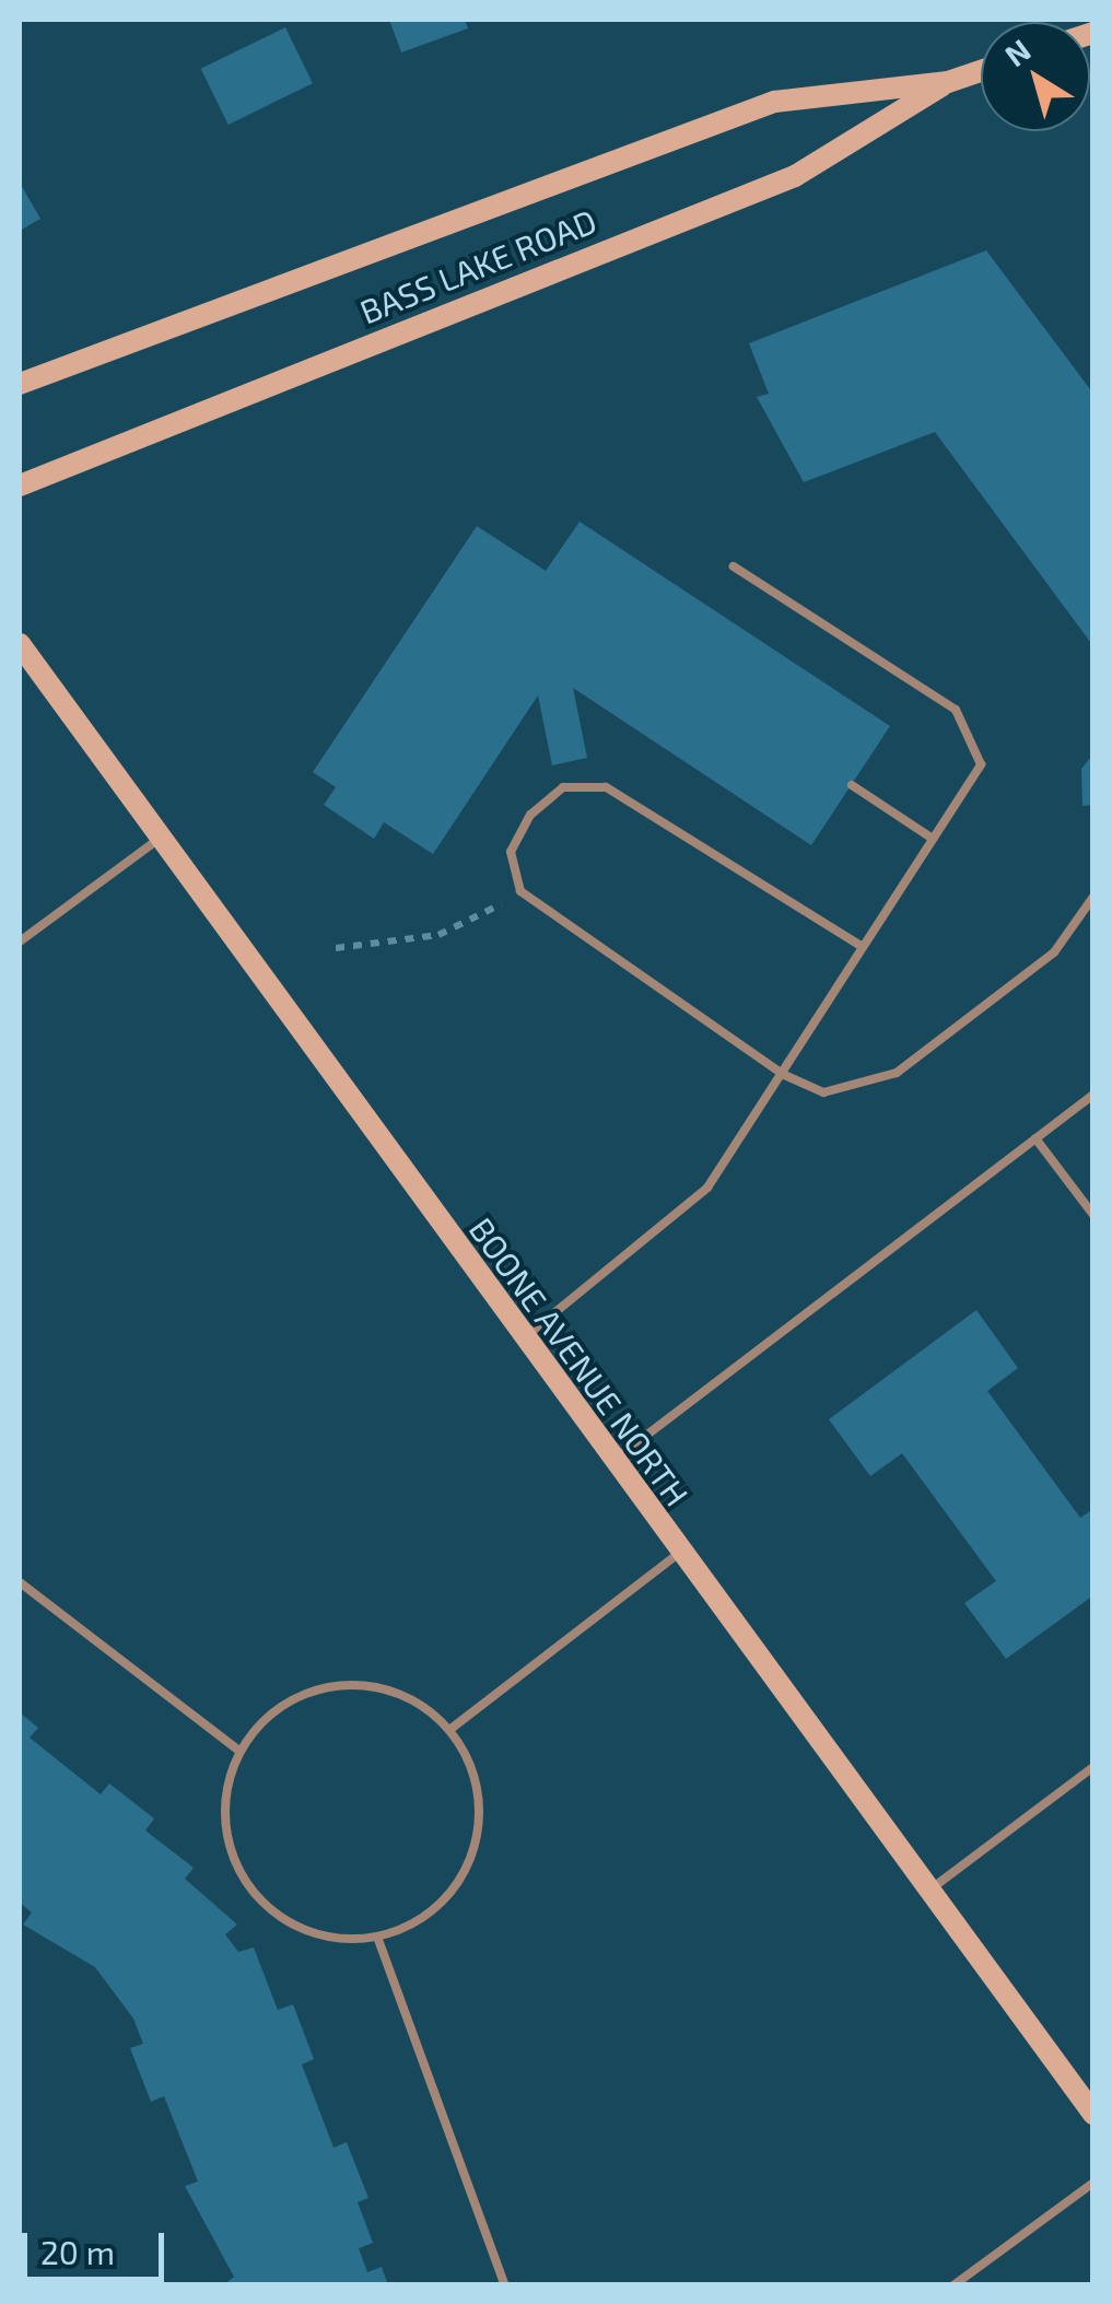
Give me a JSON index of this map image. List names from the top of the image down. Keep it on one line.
{"streets":{"main road":["BASS LAKE ROAD","BOONE AVENUE NORTH"]},"scale_bar":"20 m","north":"top left"}
